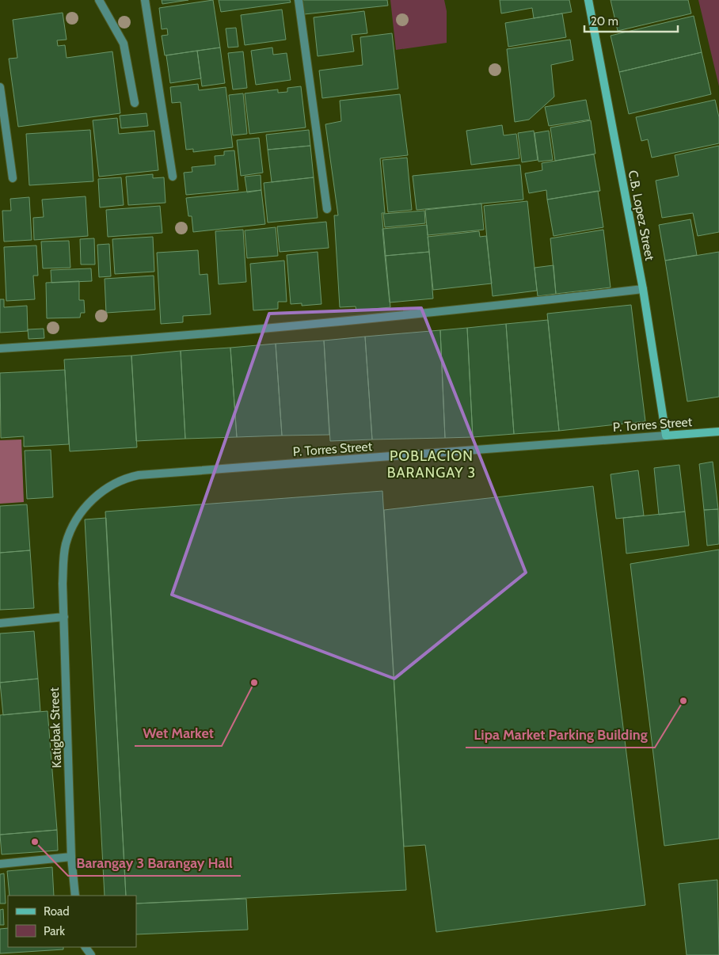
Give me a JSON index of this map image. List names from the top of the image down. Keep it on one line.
{"streets":{"street":["C.B. Lopez Street","P. Torres Street","Katigbak Street"]},"crossings":[["C.B. Lopez Street","P. Torres Street"],["P. Torres Street","Katigbak Street"]],"districts":["POBLACION BARANGAY 3"],"places":["Wet Market","Lipa Market Parking Building","Barangay 3 Barangay Hall"],"legend":["Road","Park"],"scale_bar":"20 m"}
